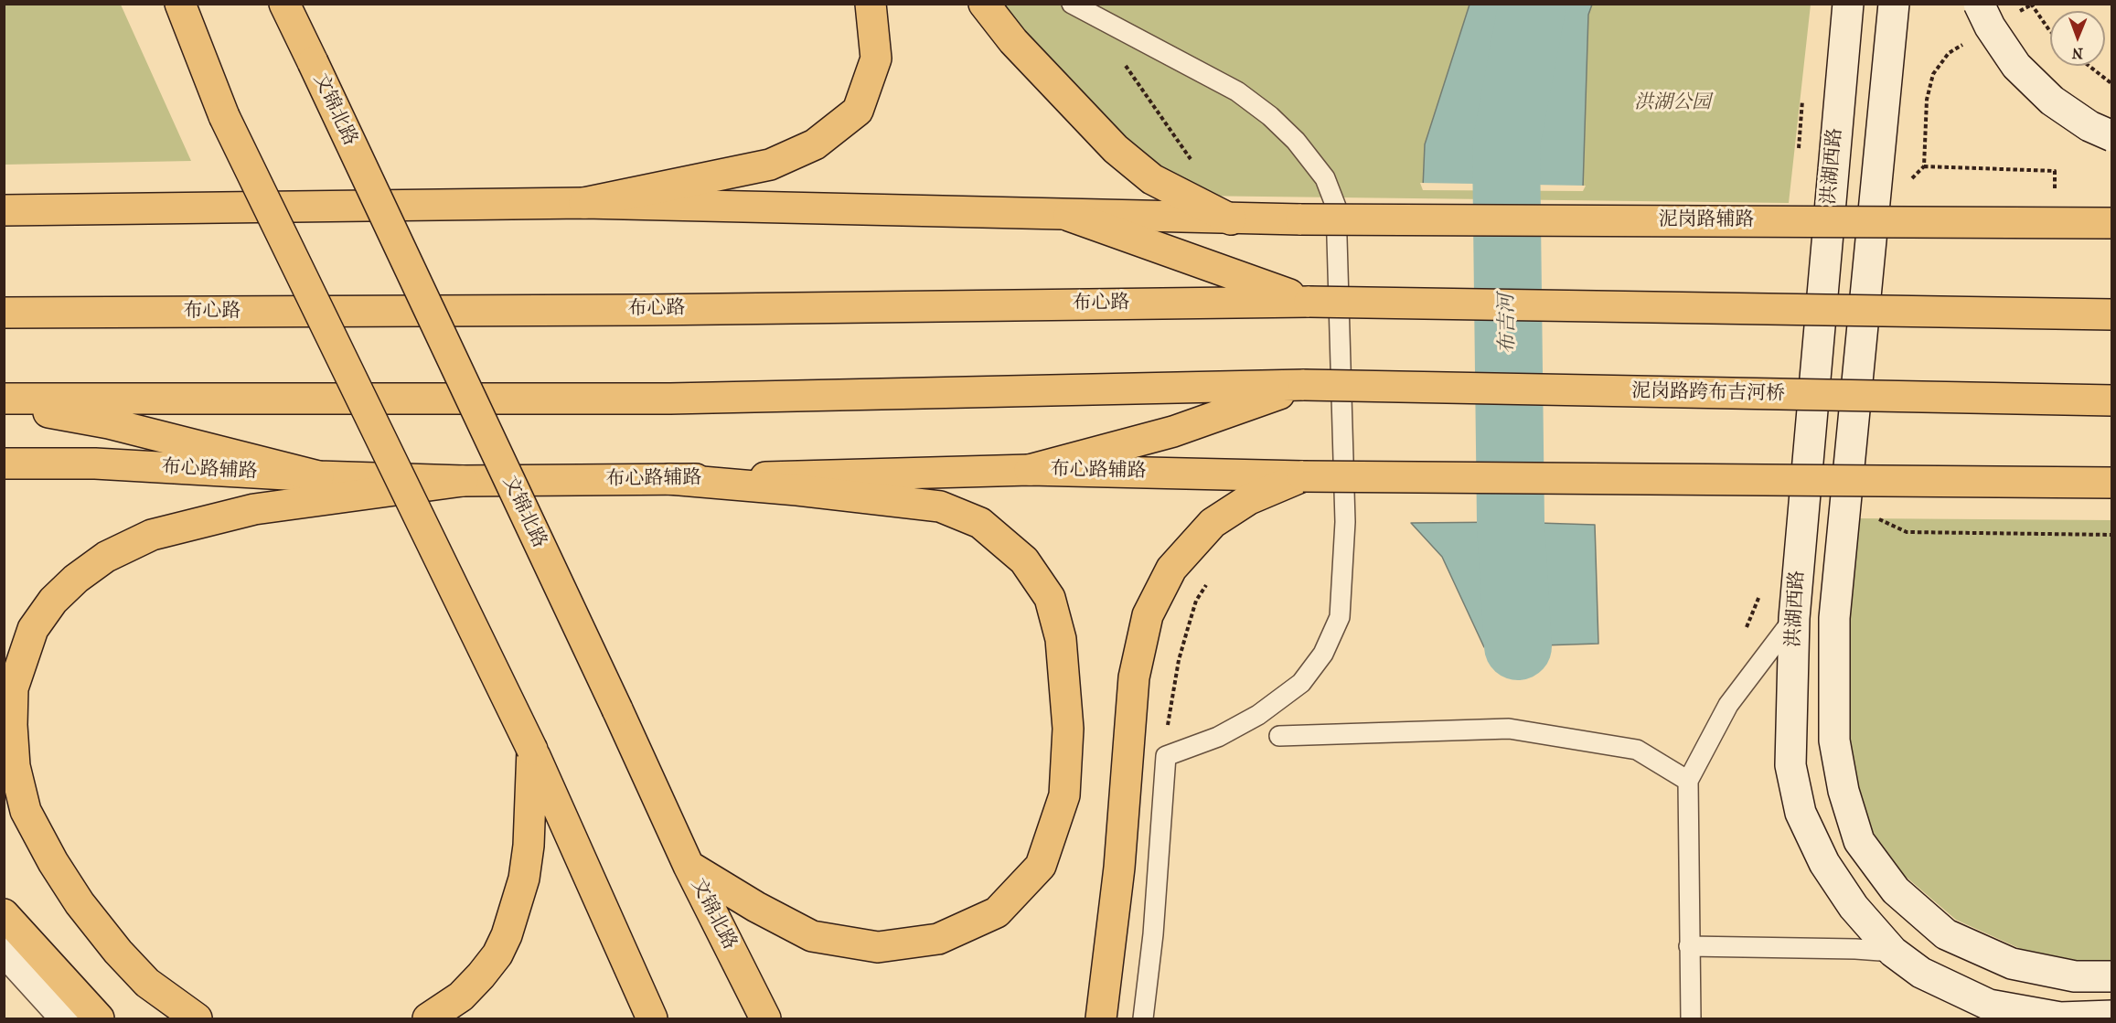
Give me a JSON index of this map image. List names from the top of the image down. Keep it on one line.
{"streets":{"main road":["文锦北路","洪湖西路","泥岗路辅路","布心路","泥岗路跨布吉河桥","布心路辅路"]},"water":["布吉河"],"parks":["洪湖公园"],"north":"bottom"}
